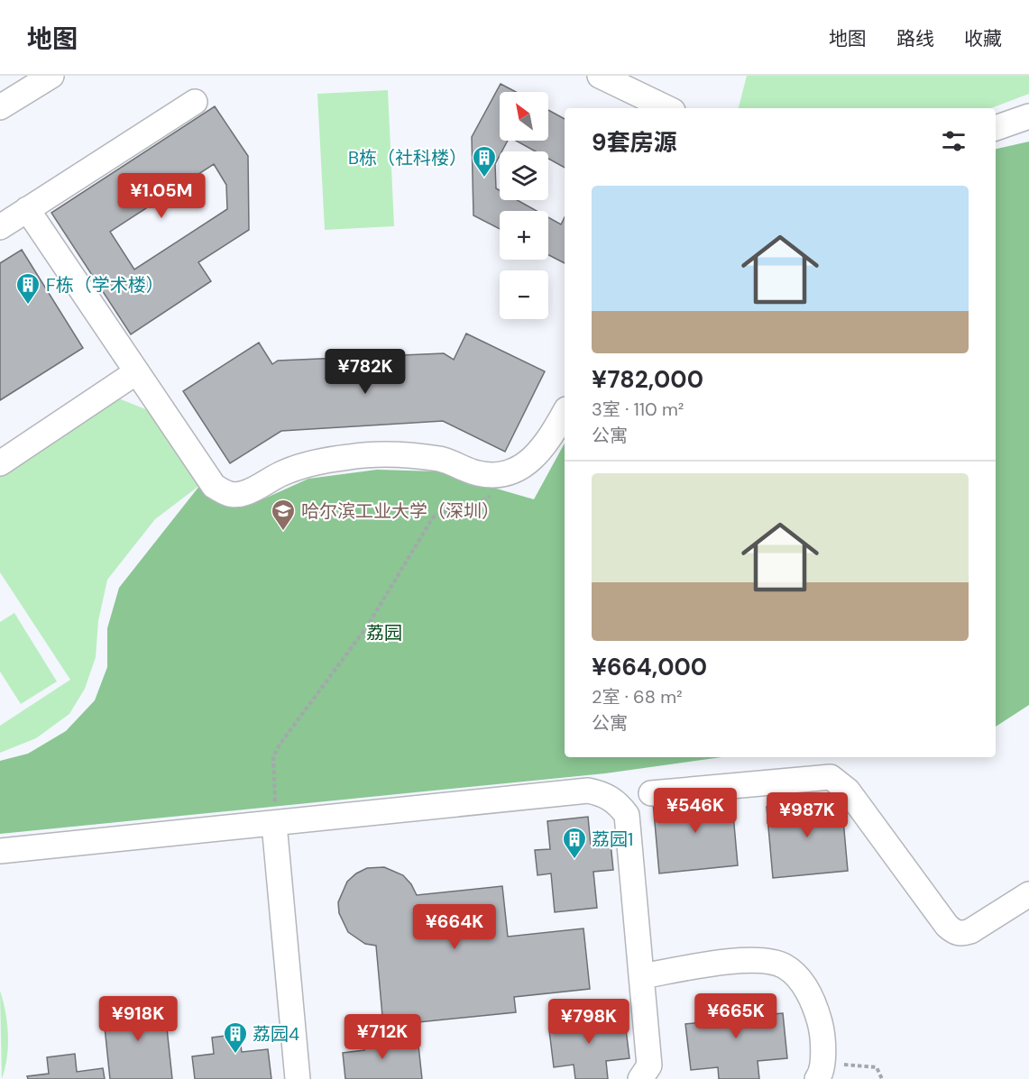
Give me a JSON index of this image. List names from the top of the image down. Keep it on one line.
{"parks":["荔园"],"places":{"building":["B栋（社科楼）","F栋（学术楼）","荔园1","荔园4"],"school or university":["哈尔滨工业大学（深圳）"]},"north":"top left","page":{"header":"地图","nav":["地图","路线","收藏"],"map_buttons":["+","−"],"heading":"9套房源","price":["¥1.05M","¥782K","¥546K","¥987K","¥664K","¥665K","¥918K","¥798K","¥712K"],"list":[{"name":"¥782,000","note":"3室 · 110 m² · 公寓"},{"name":"¥664,000","note":"2室 · 68 m² · 公寓"}]}}
